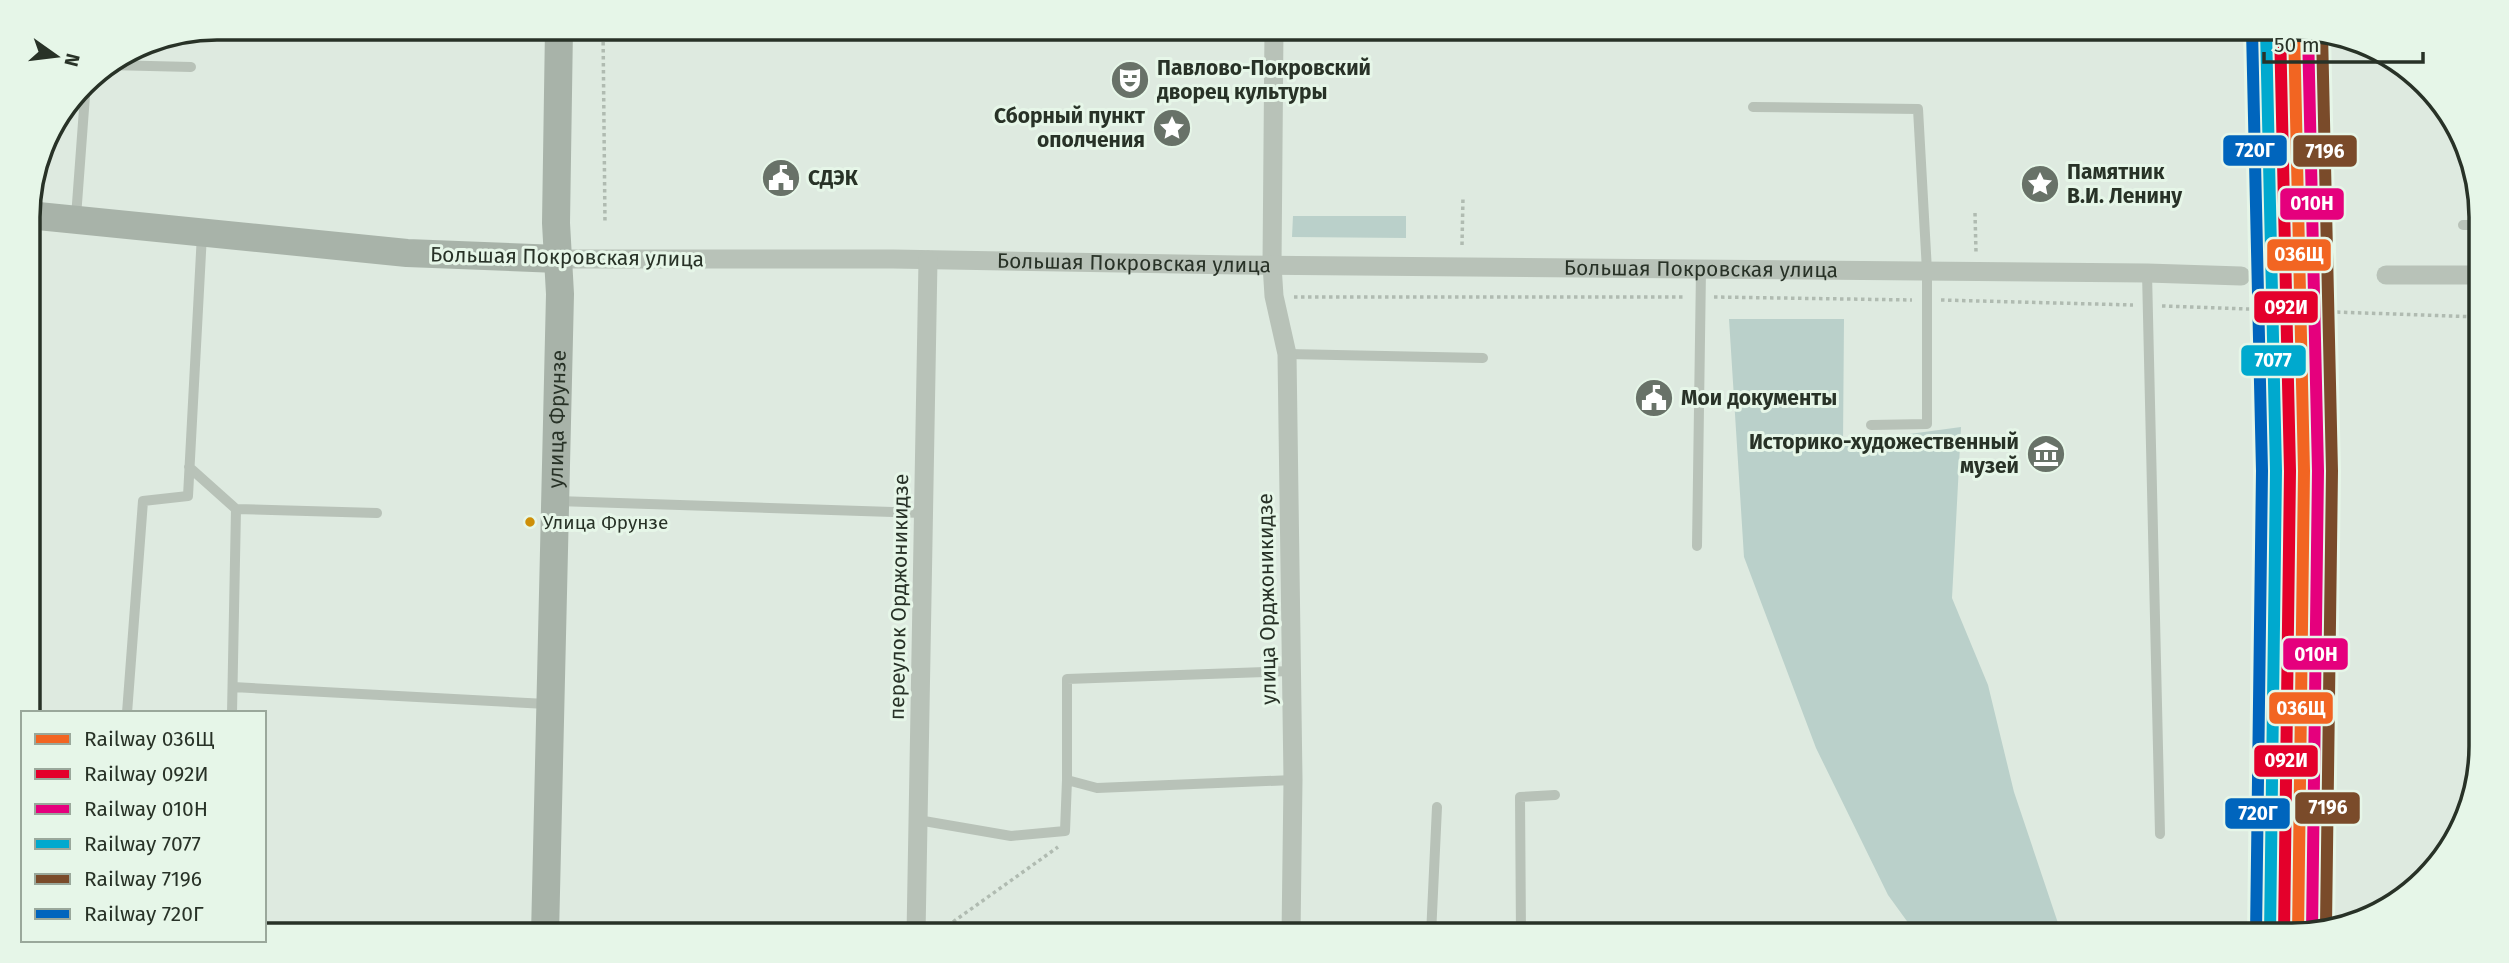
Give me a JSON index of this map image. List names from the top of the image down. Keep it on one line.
{"streets":{"main road":["Большая Покровская улица","улица Фрунзе"],"street":["переулок Орджоникидзе","улица Орджоникидзе"]},"crossings":[["Большая Покровская улица","улица Фрунзе"],["Большая Покровская улица","переулок Орджоникидзе"],["Большая Покровская улица","улица Орджоникидзе"]],"places":{"theatre":["Павлово-Покровский дворец культуры"],"place":["Сборный пункт ополчения","Памятник В.И. Ленину"],"public building":["СДЭК","Мои документы"],"museum":["Историко-художественный музей"],"other":["Улица Фрунзе"]},"lines":["rail line 092И","rail line 7077","rail line 720Г","rail line 036Щ","rail line 010Н","rail line 7196"],"legend":["Railway 036Щ","Railway 092И","Railway 010Н","Railway 7077","Railway 7196","Railway 720Г"],"scale_bar":"50 m","north":"right"}
